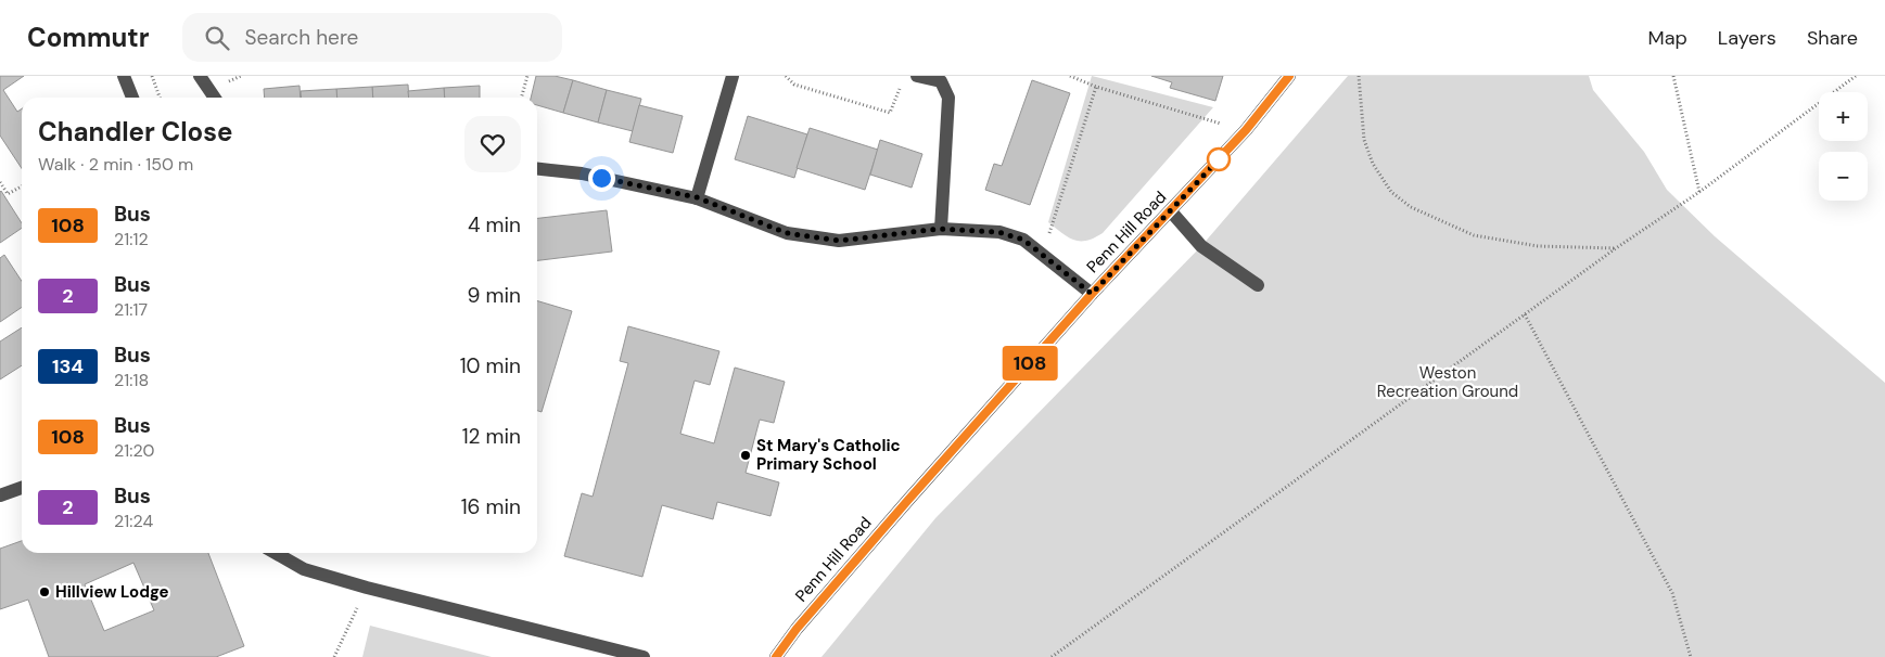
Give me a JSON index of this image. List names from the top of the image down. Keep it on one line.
{"streets":{"street":["Penn Hill Road"]},"parks":["Weston Recreation Ground"],"places":["St Mary's Catholic Primary School","Hillview Lodge"],"lines":["bus line 108"],"page":{"header":"Commutr","search":"Search here","nav":["Map","Layers","Share"],"on_map":"108","map_buttons":["+","−"],"heading":["Chandler Close","Walk · 2 min · 150 m"],"list":[{"mark":"108","name":"Bus","note":"21:12","value":"4 min"},{"mark":"2","name":"Bus","note":"21:17","value":"9 min"},{"mark":"134","name":"Bus","note":"21:18","value":"10 min"},{"mark":"108","name":"Bus","note":"21:20","value":"12 min"},{"mark":"2","name":"Bus","note":"21:24","value":"16 min"}]}}
